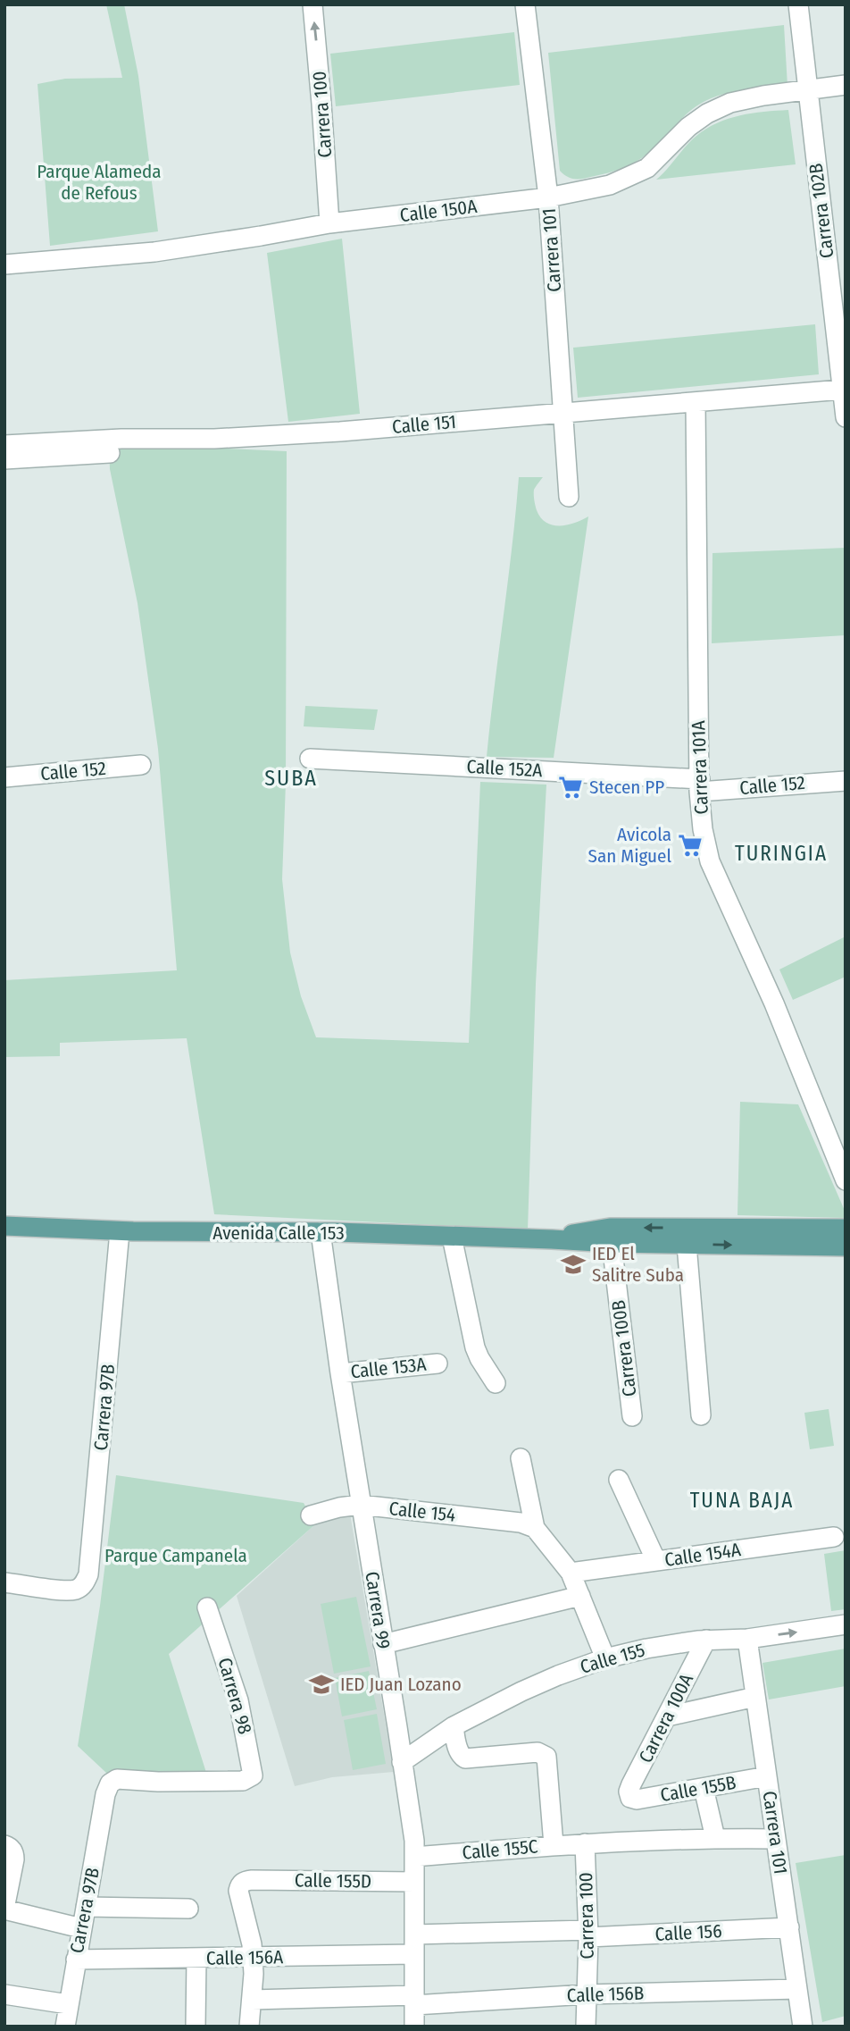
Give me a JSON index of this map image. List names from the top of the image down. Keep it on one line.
{"streets":{"main road":["Avenida Calle 153"],"street":["Carrera 100","Calle 150A","Carrera 102B","Carrera 101","Calle 151","Carrera 101A","Calle 152A","Calle 152","Carrera 100B","Calle 153A","Carrera 97B","Calle 154","Calle 154A","Carrera 99","Calle 155","Carrera 98","Carrera 100A","Calle 155B","Calle 155C","Calle 155D","Calle 156","Calle 156A","Calle 156B"]},"crossings":[["Carrera 100","Calle 150A"],["Carrera 100","Calle 155C"],["Carrera 100","Calle 156"],["Carrera 100","Calle 156B"],["Calle 150A","Carrera 102B"],["Calle 150A","Carrera 101"],["Carrera 102B","Calle 151"],["Carrera 101","Calle 151"],["Carrera 101","Calle 155"],["Carrera 101","Calle 155B"],["Carrera 101","Calle 155C"],["Carrera 101","Calle 156"],["Carrera 101","Calle 156B"],["Calle 151","Carrera 101A"],["Carrera 101A","Calle 152A"],["Carrera 101A","Calle 152"],["Calle 152A","Calle 152"],["Avenida Calle 153","Carrera 100B"],["Avenida Calle 153","Carrera 97B"],["Avenida Calle 153","Carrera 99"],["Calle 153A","Carrera 99"],["Carrera 97B","Carrera 98"],["Carrera 97B","Calle 156A"],["Calle 154","Carrera 99"],["Carrera 99","Calle 155"],["Carrera 99","Calle 155C"],["Carrera 99","Calle 155D"],["Carrera 99","Calle 156"],["Carrera 99","Calle 156A"],["Carrera 99","Calle 156B"],["Calle 155","Carrera 100A"],["Carrera 100A","Calle 155B"],["Calle 155D","Calle 156A"]],"one_way":["Carrera 100"],"districts":["SUBA","TURINGIA","TUNA BAJA"],"parks":["Parque Alameda de Refous","Parque Campanela"],"places":{"supermarket":["Stecen PP","Avicola San Miguel"],"school or university":["IED El Salitre Suba","IED Juan Lozano"]}}
